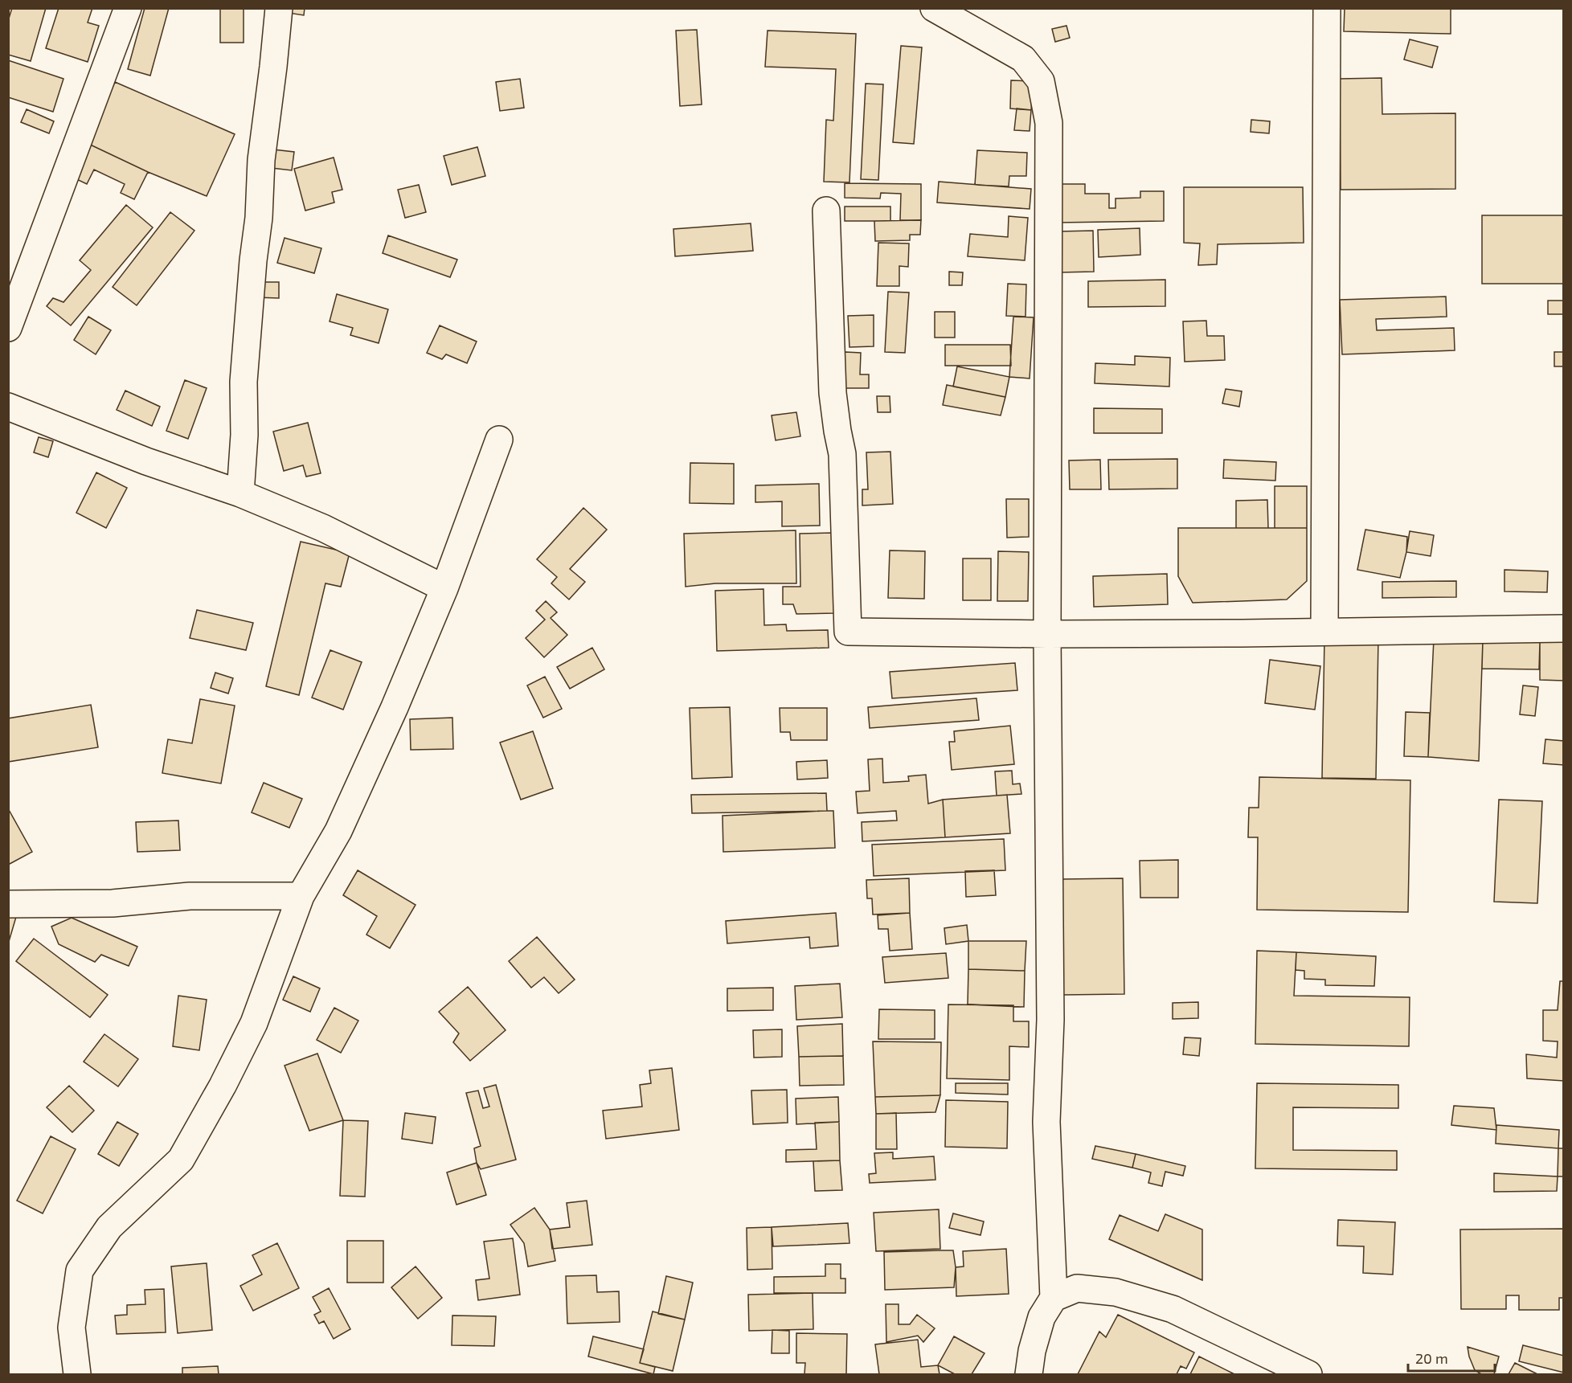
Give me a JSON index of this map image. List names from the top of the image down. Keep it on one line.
{"scale_bar":"20 m"}
